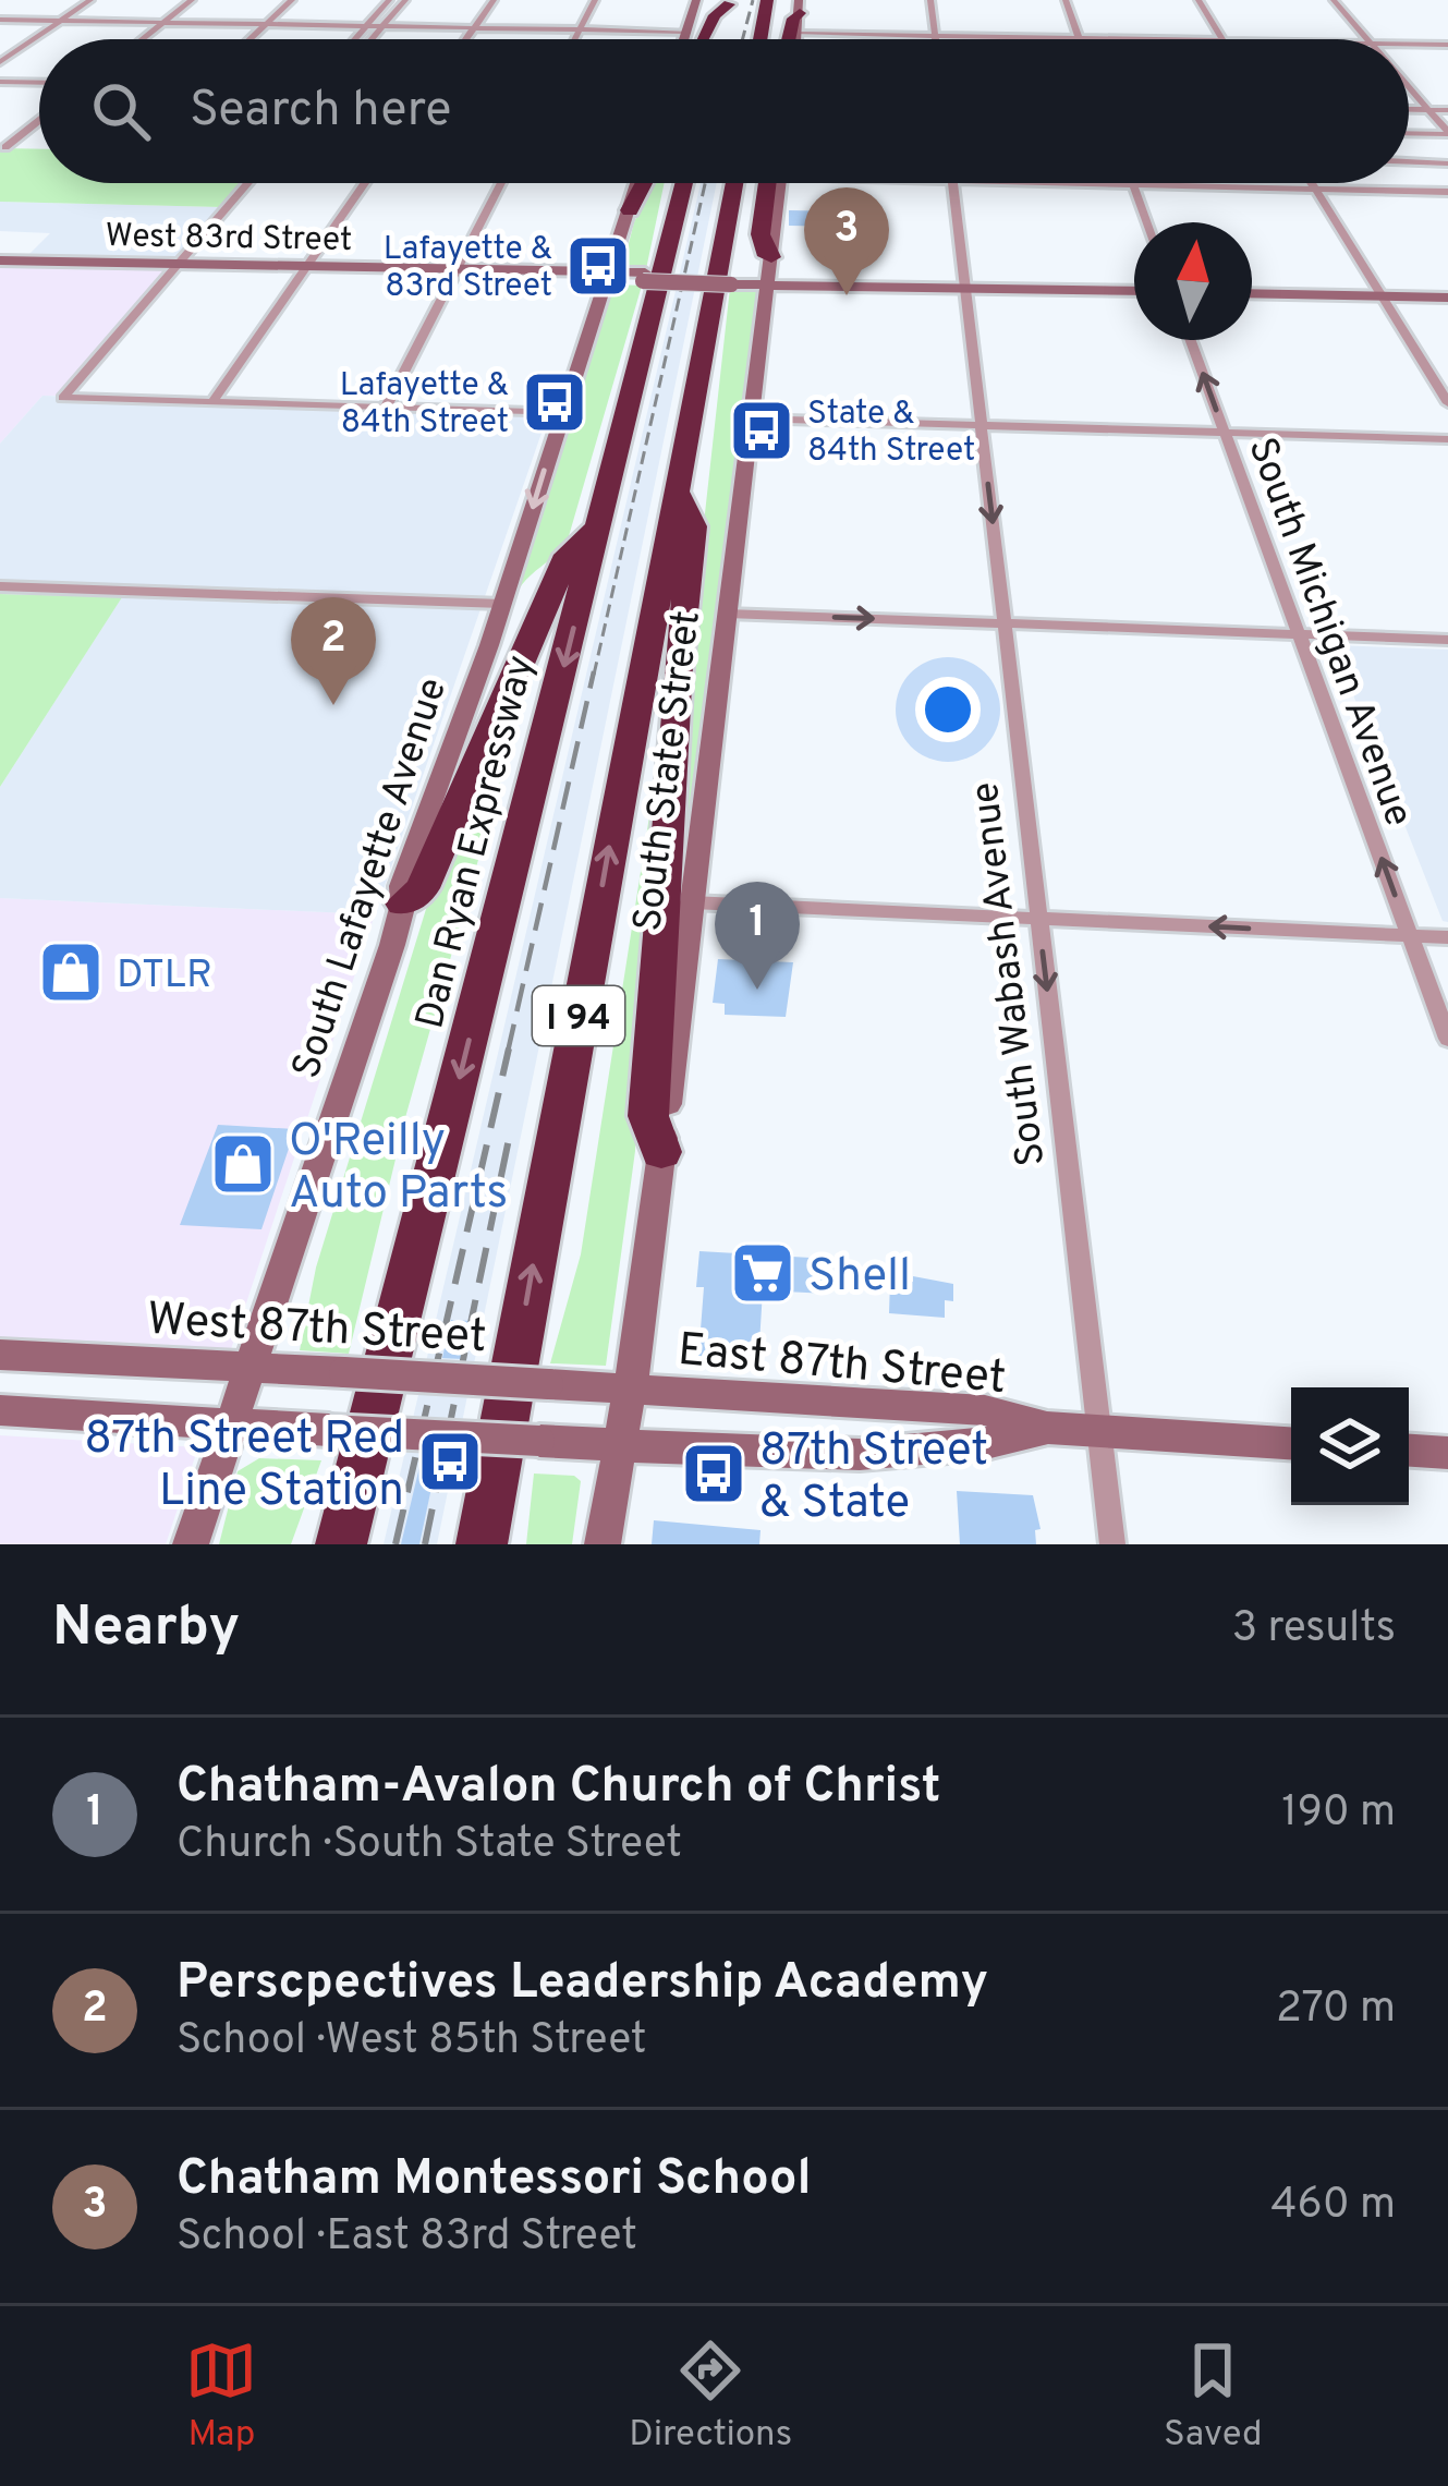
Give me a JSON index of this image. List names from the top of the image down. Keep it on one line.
{"streets":{"highway":["Dan Ryan Expressway","I 94"],"main road":["West 83rd Street","South State Street","South Lafayette Avenue","West 87th Street","East 87th Street"],"street":["South Michigan Avenue","South Wabash Avenue"]},"crossings":[["West 83rd Street","South State Street"],["West 83rd Street","South Lafayette Avenue"],["West 83rd Street","South Wabash Avenue"],["South State Street","West 87th Street"],["South State Street","East 87th Street"],["South Lafayette Avenue","West 87th Street"],["South Wabash Avenue","East 87th Street"],["West 87th Street","East 87th Street"]],"one_way":["South Michigan Avenue","South Wabash Avenue"],"places":{"bus stop":["Lafayette & 83rd Street","Lafayette & 84th Street","State & 84th Street","87th Street Red Line Station","87th Street & State"],"shop":["DTLR","O'Reilly Auto Parts"],"supermarket":["Shell"]},"north":"top","page":{"search":"Search here","pins":["3","2","1"],"heading":["Nearby","3 results"],"list":[{"mark":"1","name":"Chatham-Avalon Church of Christ","note":"Church · South State Street","value":"190 m"},{"mark":"2","name":"Perscpectives Leadership Academy","note":"School · West 85th Street","value":"270 m"},{"mark":"3","name":"Chatham Montessori School","note":"School · East 83rd Street","value":"460 m"}],"nav":["Map","Directions","Saved"]}}
